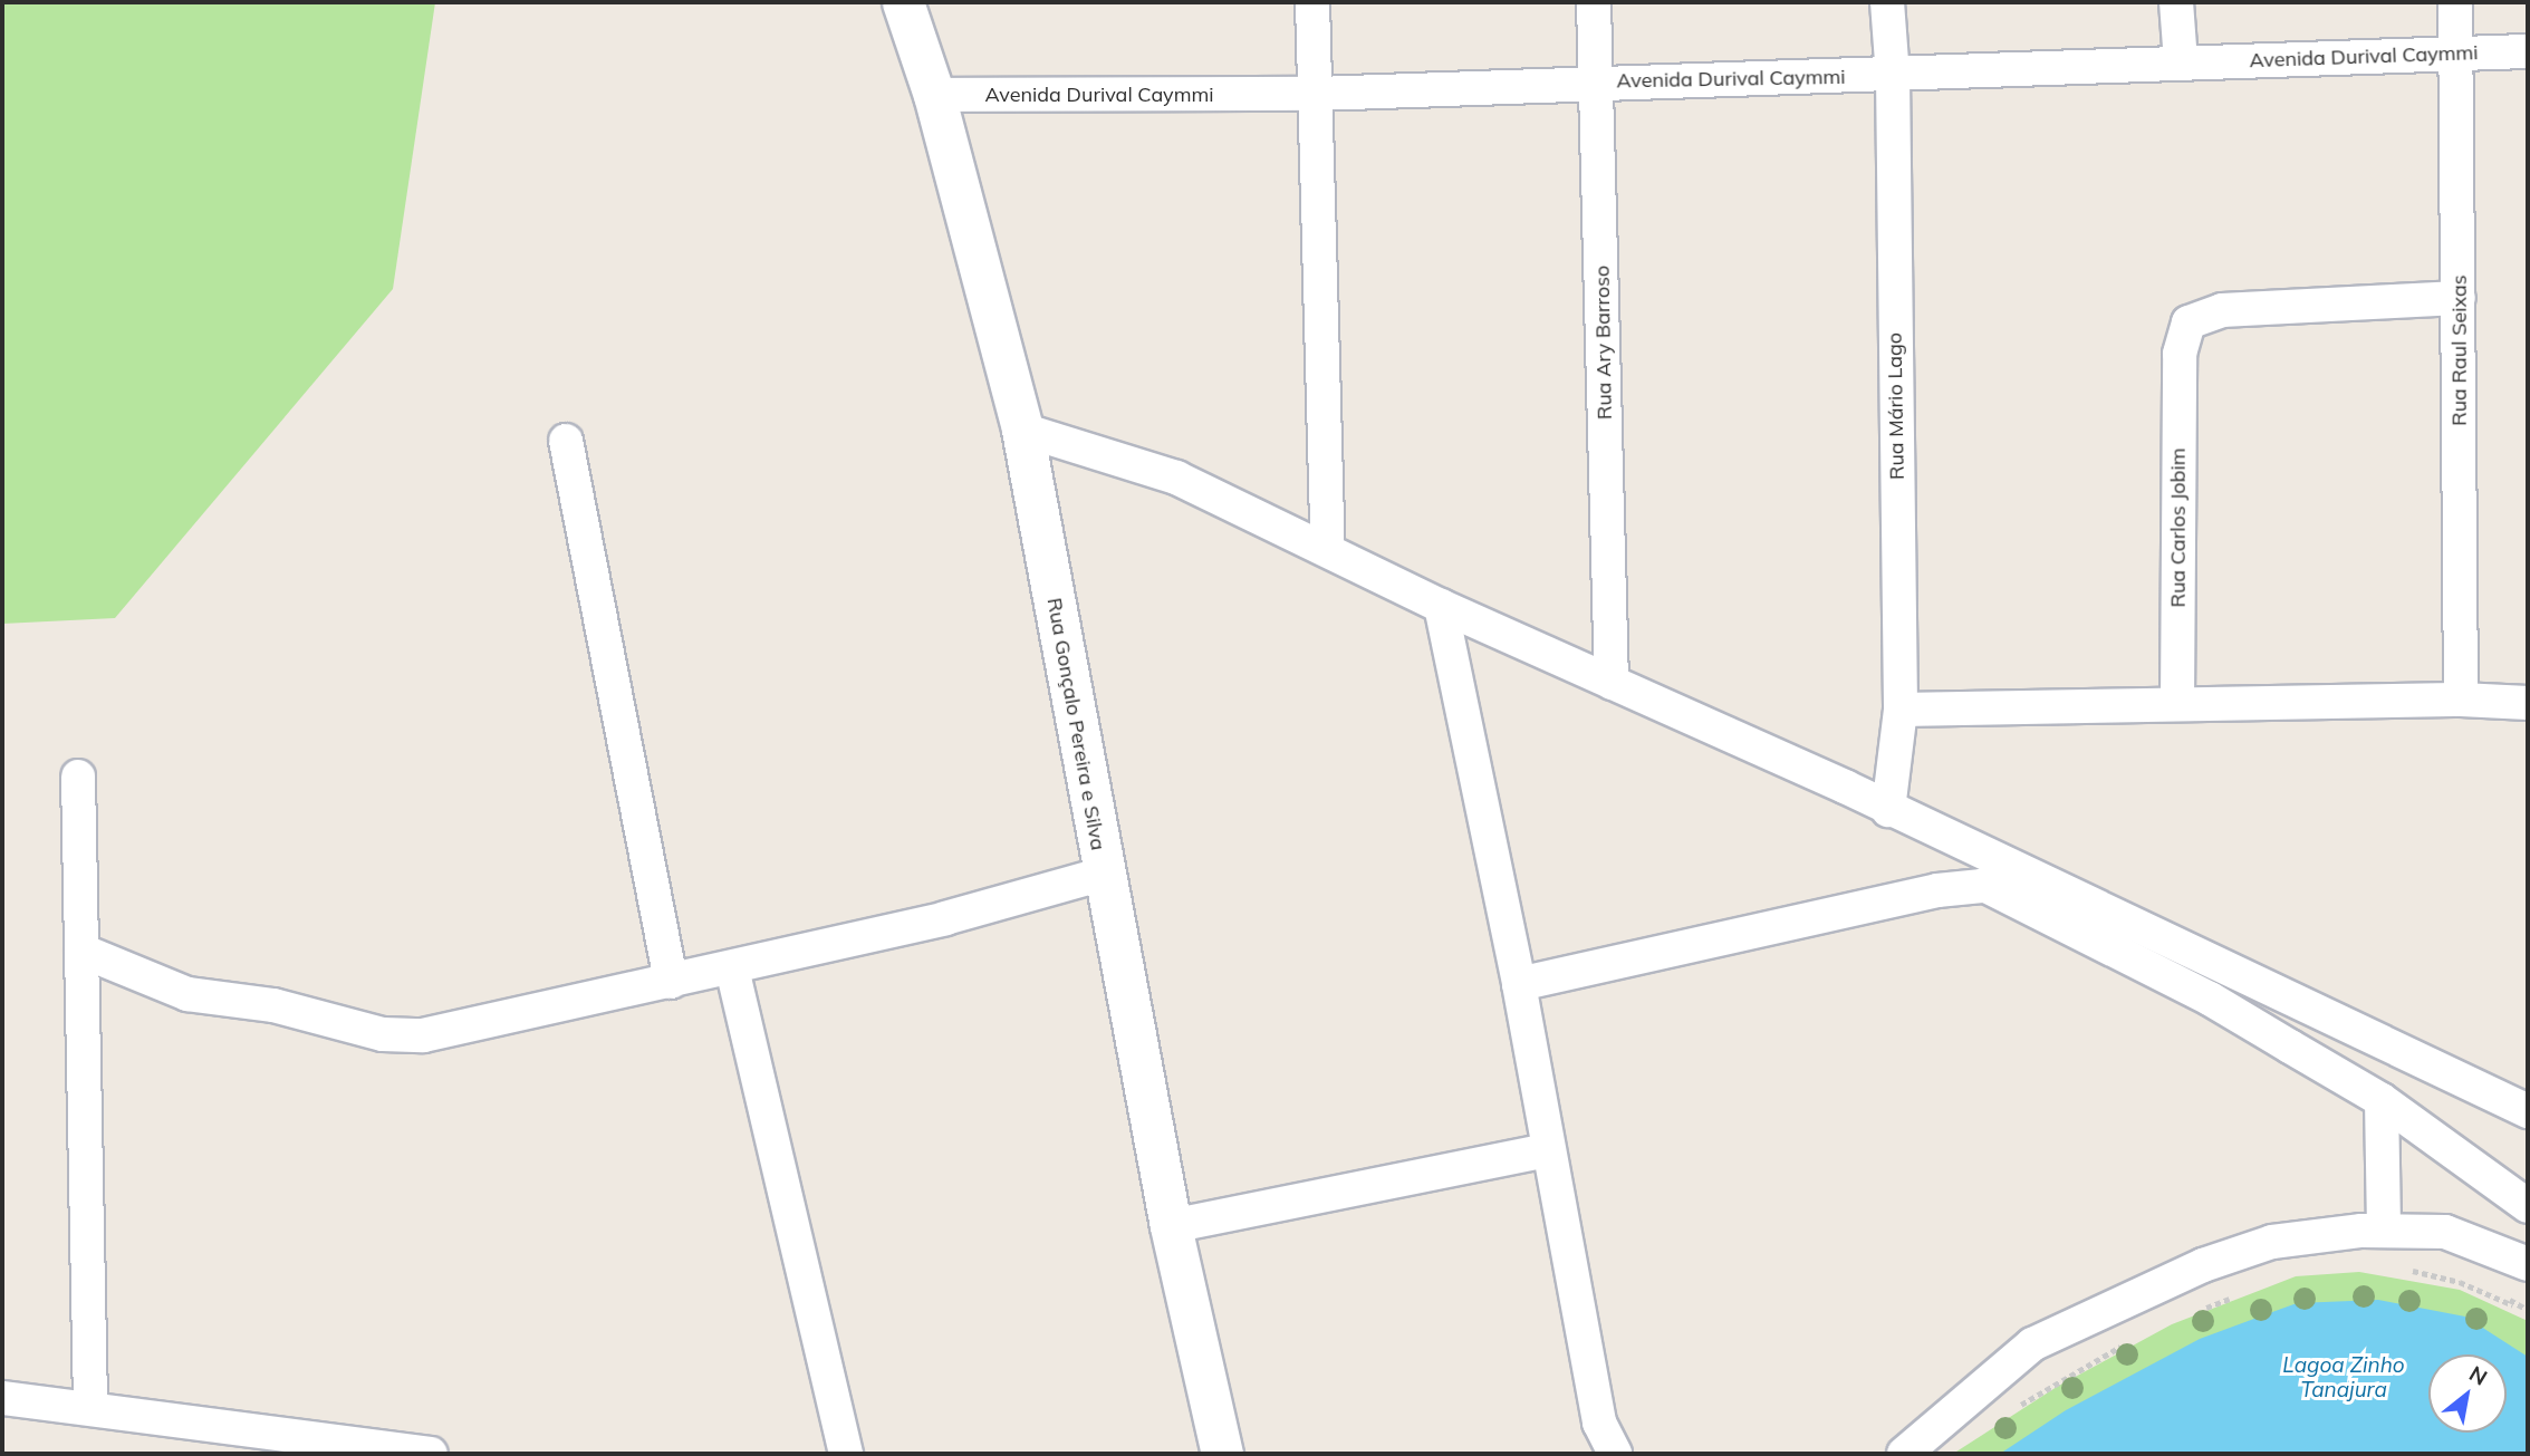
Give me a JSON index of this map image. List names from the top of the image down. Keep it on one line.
{"streets":{"street":["Avenida Durival Caymmi","Rua Ary Barroso","Rua Raul Seixas","Rua Mário Lago","Rua Carlos Jobim","Rua Gonçalo Pereira e Silva"]},"crossings":[["Avenida Durival Caymmi","Rua Ary Barroso"],["Avenida Durival Caymmi","Rua Raul Seixas"],["Avenida Durival Caymmi","Rua Mário Lago"],["Avenida Durival Caymmi","Rua Gonçalo Pereira e Silva"],["Rua Raul Seixas","Rua Carlos Jobim"]],"water":["Lagoa Zinho Tanajura"],"north":"top right"}
